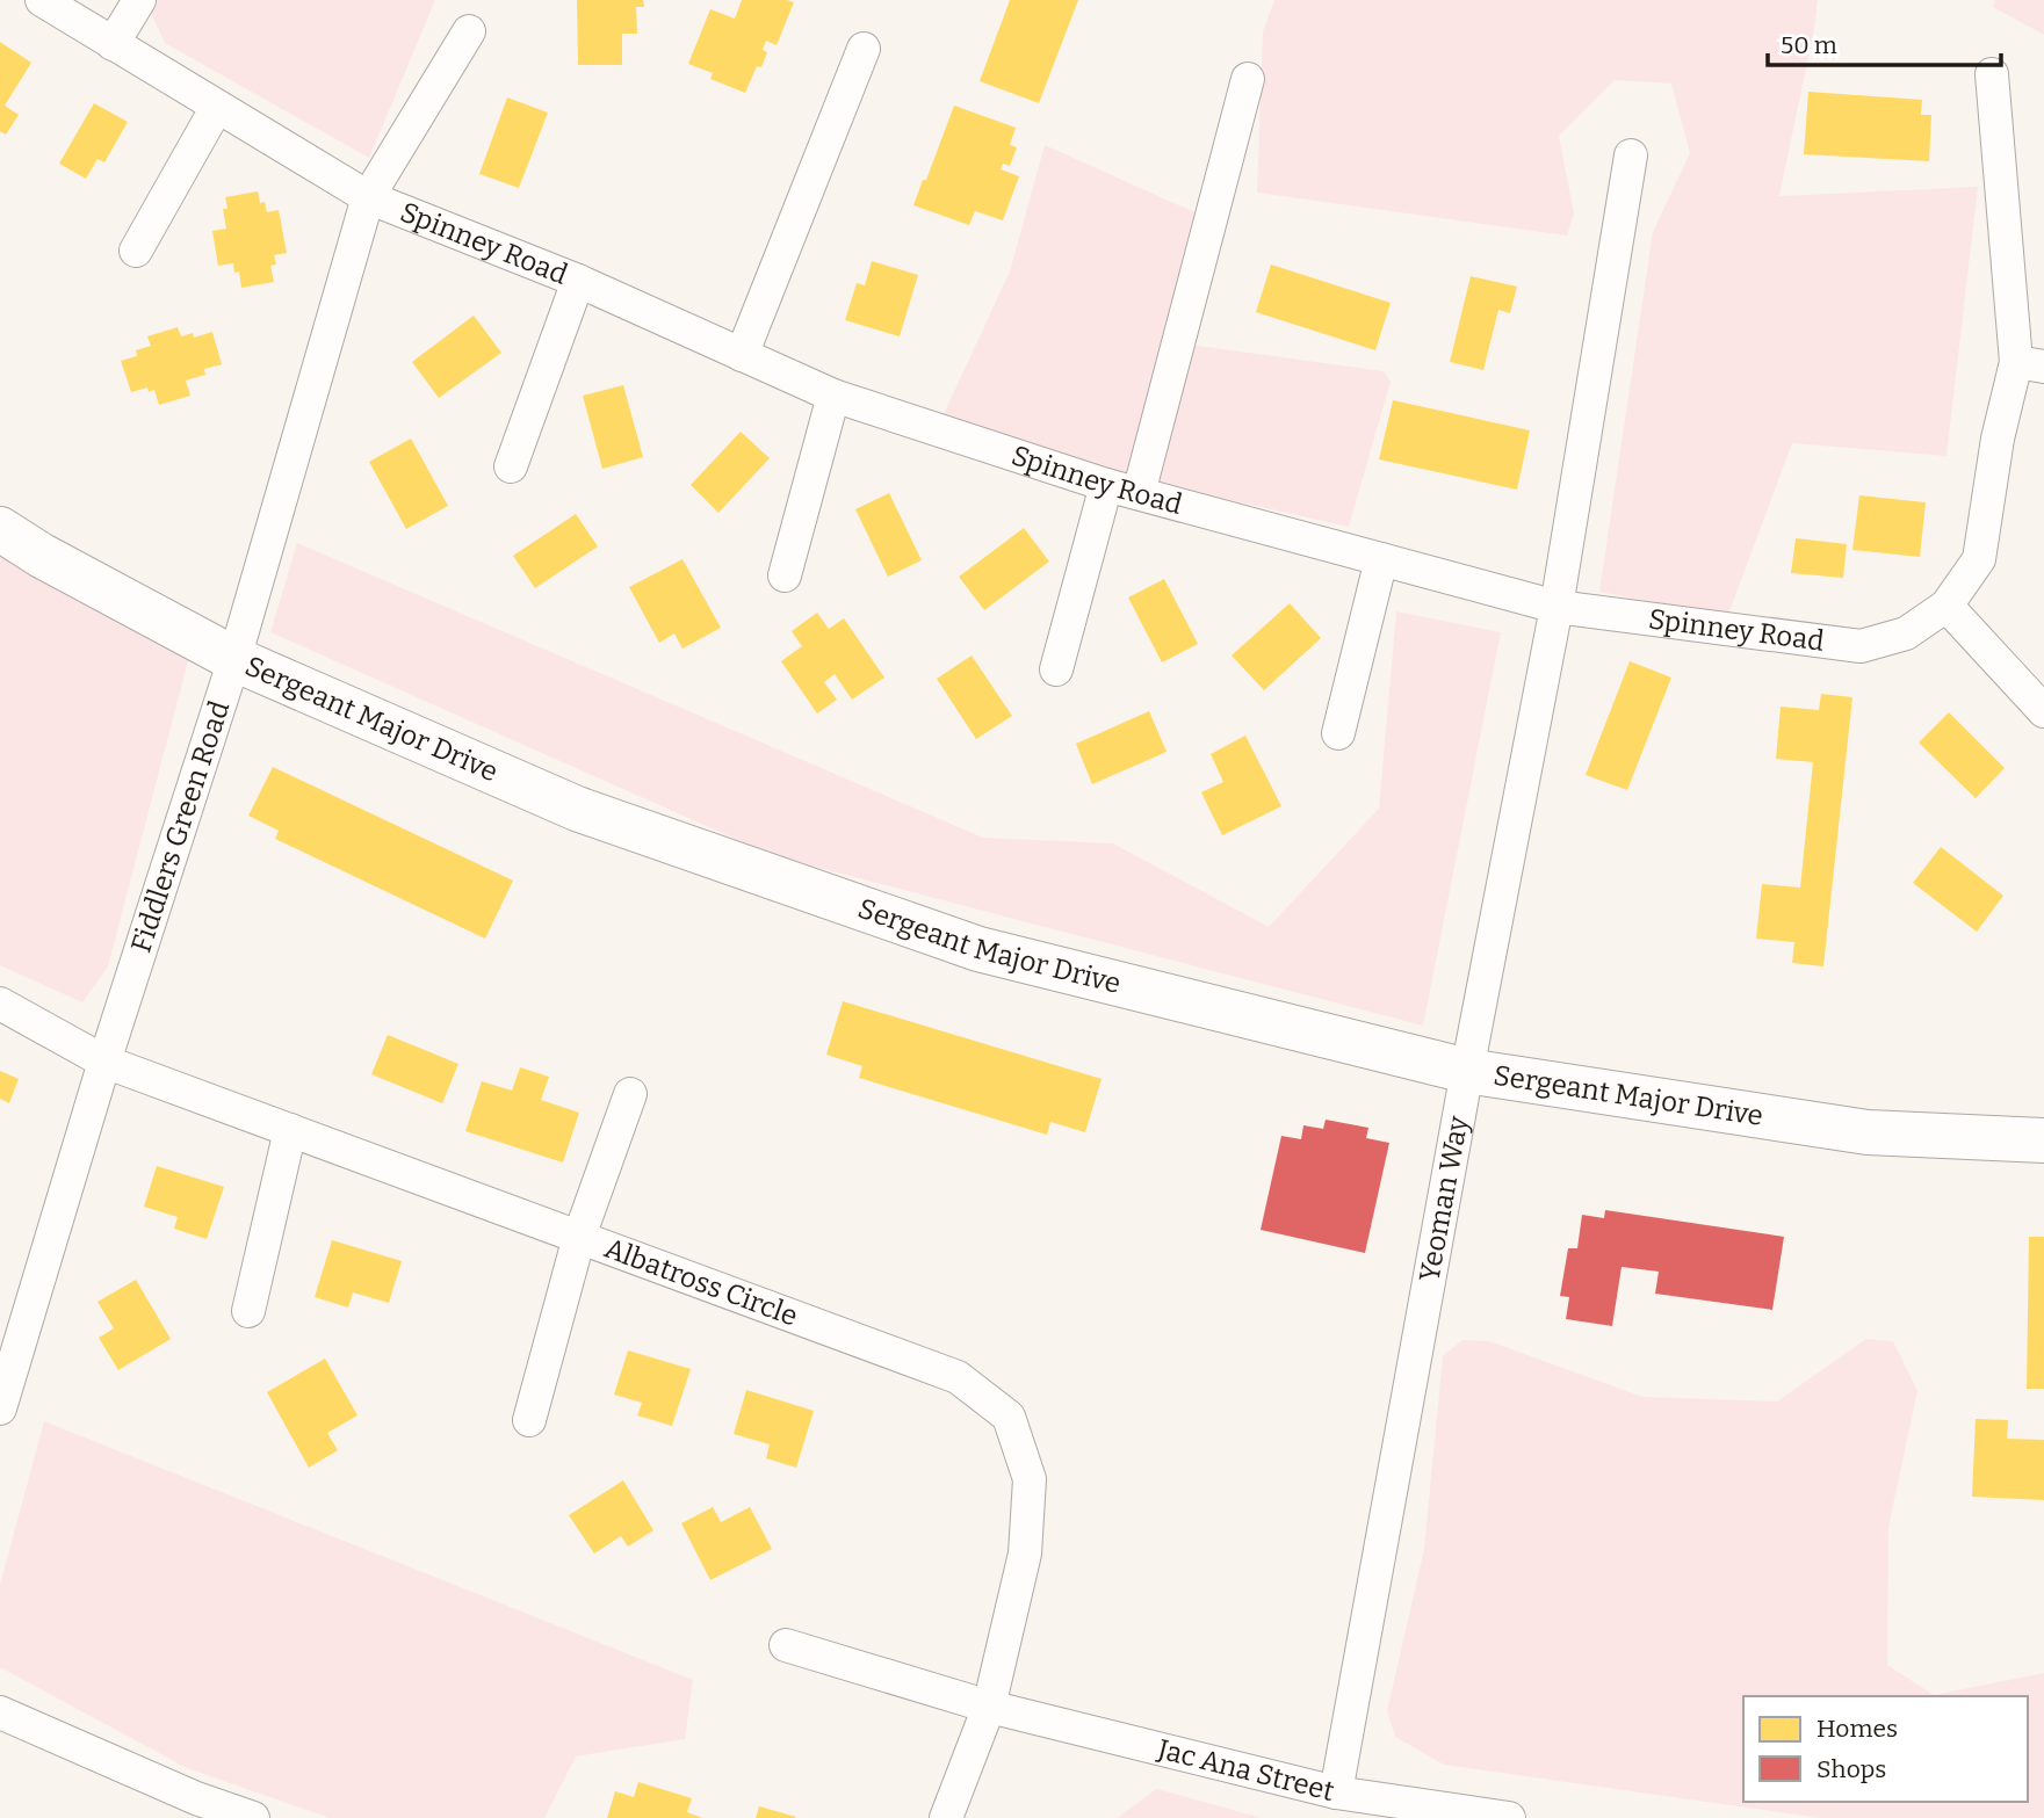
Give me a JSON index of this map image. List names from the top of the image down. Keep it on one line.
{"streets":{"street":["Spinney Road","Sergeant Major Drive","Fiddlers Green Road","Yeoman Way","Albatross Circle","Jac Ana Street"]},"crossings":[["Spinney Road","Fiddlers Green Road"],["Spinney Road","Yeoman Way"],["Sergeant Major Drive","Fiddlers Green Road"],["Sergeant Major Drive","Yeoman Way"],["Fiddlers Green Road","Albatross Circle"],["Yeoman Way","Jac Ana Street"],["Albatross Circle","Jac Ana Street"]],"legend":["Homes","Shops"],"scale_bar":"50 m"}
